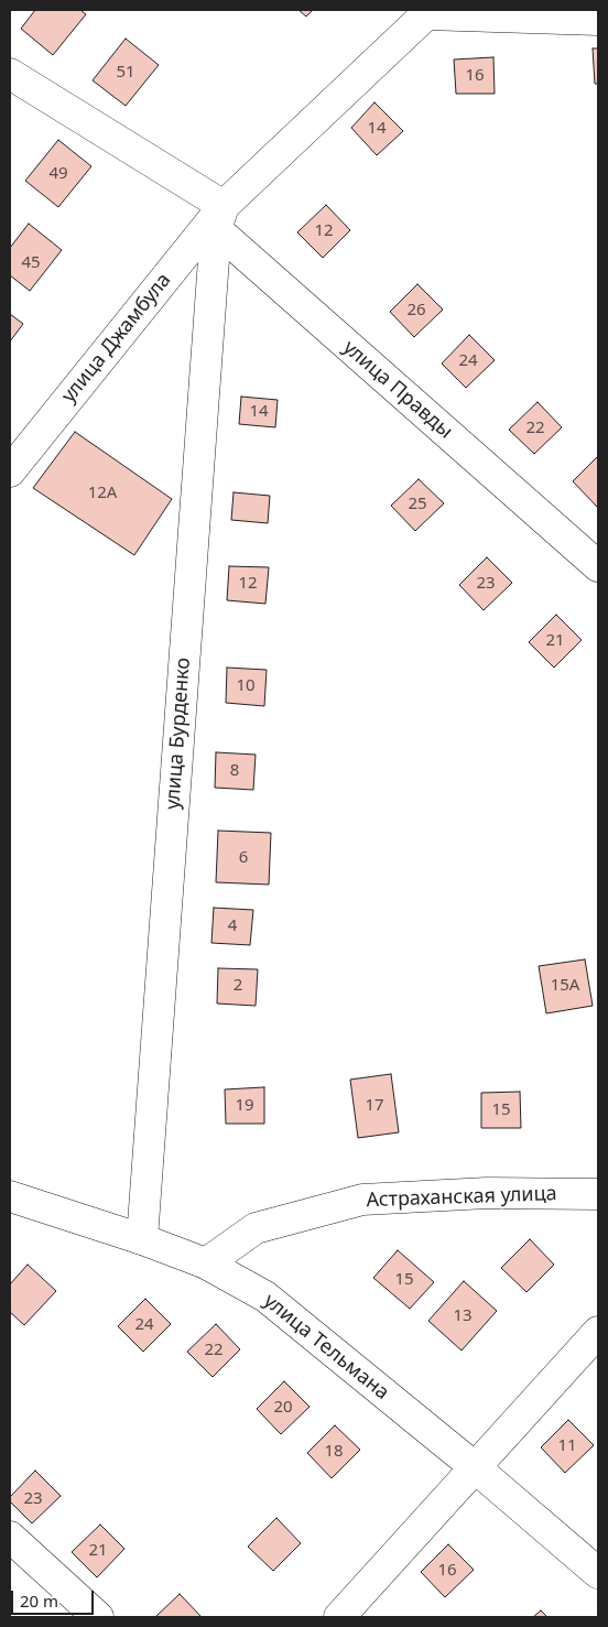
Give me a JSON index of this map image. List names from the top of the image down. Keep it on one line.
{"streets":{"street":["улица Джамбула","улица Правды","улица Бурденко","Астраханская улица","улица Тельмана"]},"crossings":[["улица Джамбула","улица Правды"],["улица Джамбула","улица Бурденко"],["улица Правды","улица Бурденко"],["улица Бурденко","улица Тельмана"],["Астраханская улица","улица Тельмана"]],"house_numbers":["51","16","14","49","12","45","26","24","14","22","12А","25","12","23","21","10","8","6","4","2","15А","19","17","15","15","13","24","22","20","11","18","23","21","16"],"scale_bar":"20 m"}
